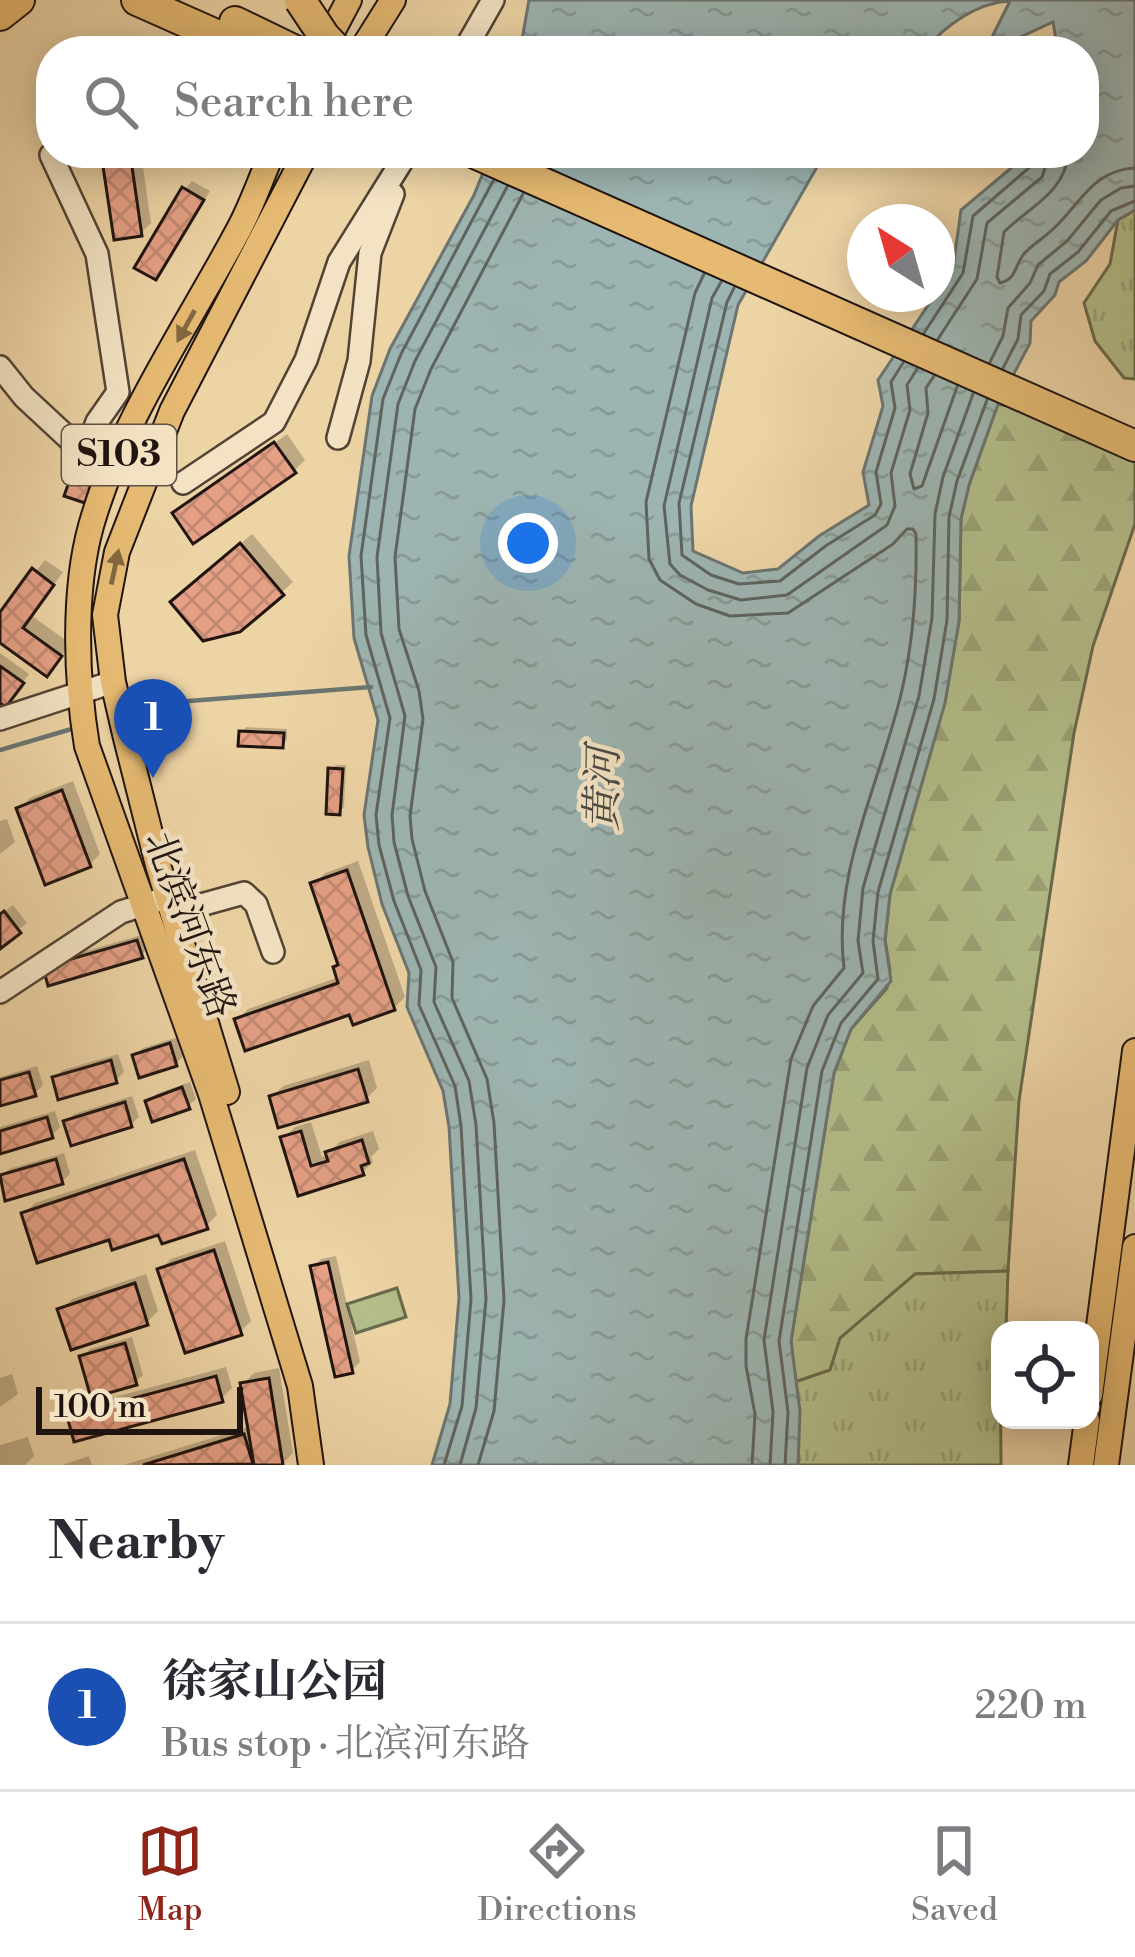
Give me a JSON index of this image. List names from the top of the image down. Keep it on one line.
{"streets":{"main road":["S103","北滨河东路"]},"water":["黄河"],"scale_bar":"100 m","north":"top left","page":{"search":"Search here","pins":"1","scale":"100 m","heading":"Nearby","list":[{"mark":"1","name":"徐家山公园","note":"Bus stop · 北滨河东路","value":"220 m"}],"nav":["Map","Directions","Saved"]}}
